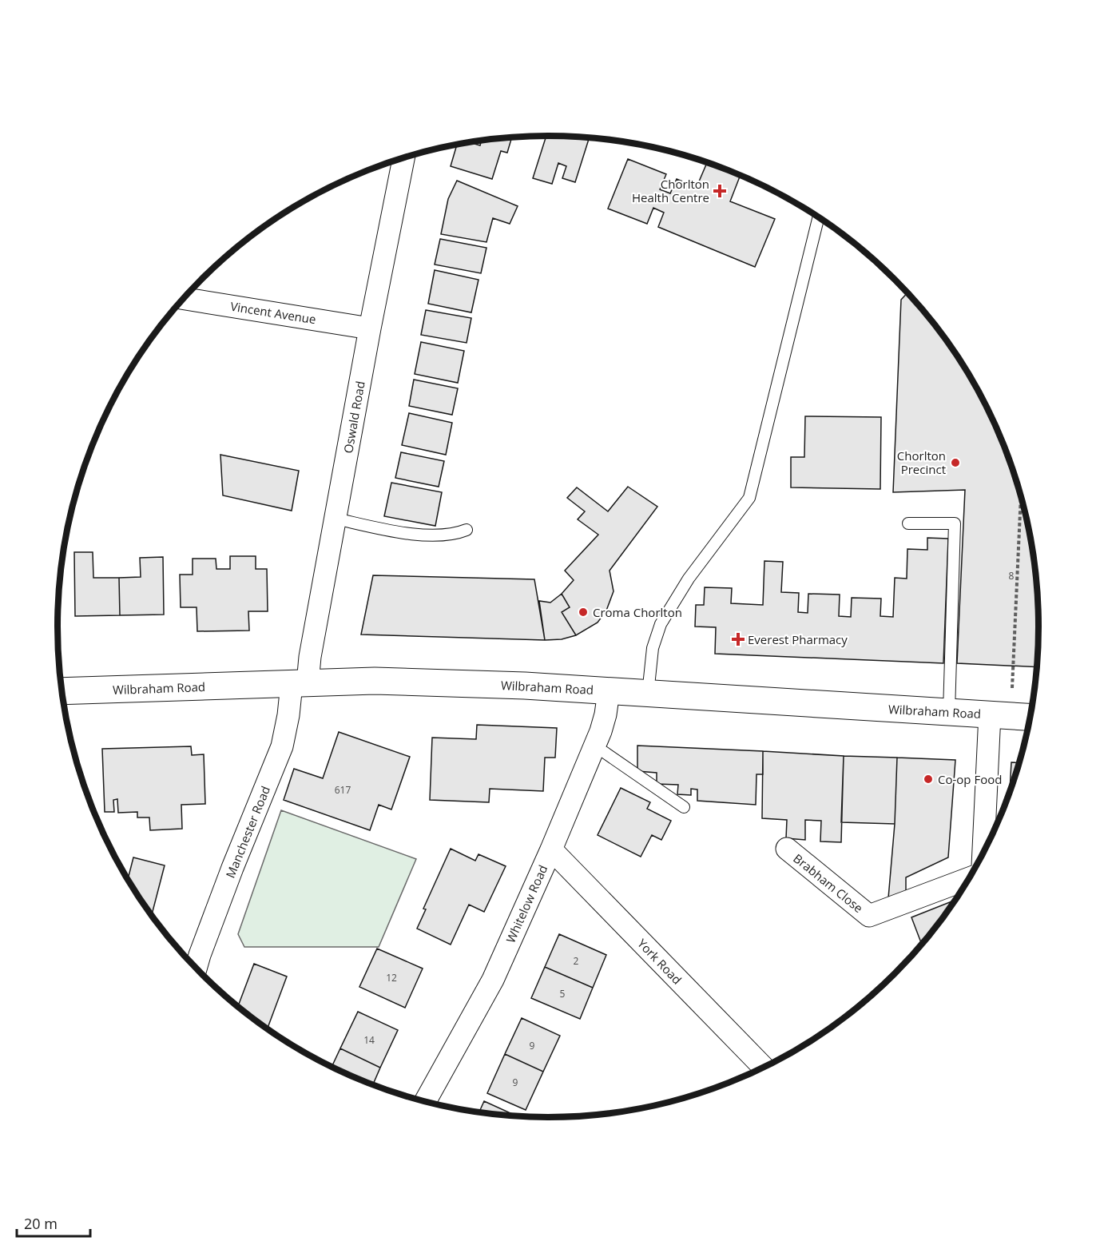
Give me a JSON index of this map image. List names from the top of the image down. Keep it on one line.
{"streets":{"highway":["Wilbraham Road"],"street":["Vincent Avenue","Oswald Road","Manchester Road","Brabham Close","Whitelow Road","York Road"]},"crossings":[["Vincent Avenue","Oswald Road"],["Oswald Road","Wilbraham Road"],["Oswald Road","Manchester Road"],["Wilbraham Road","Manchester Road"],["Wilbraham Road","Whitelow Road"],["Whitelow Road","York Road"]],"places":{"health":["Chorlton Health Centre","Everest Pharmacy"],"other":["Chorlton Precinct","Croma Chorlton","Co-op Food"]},"house_numbers":["8","617","2","12","5","14","9","9"],"scale_bar":"20 m"}
